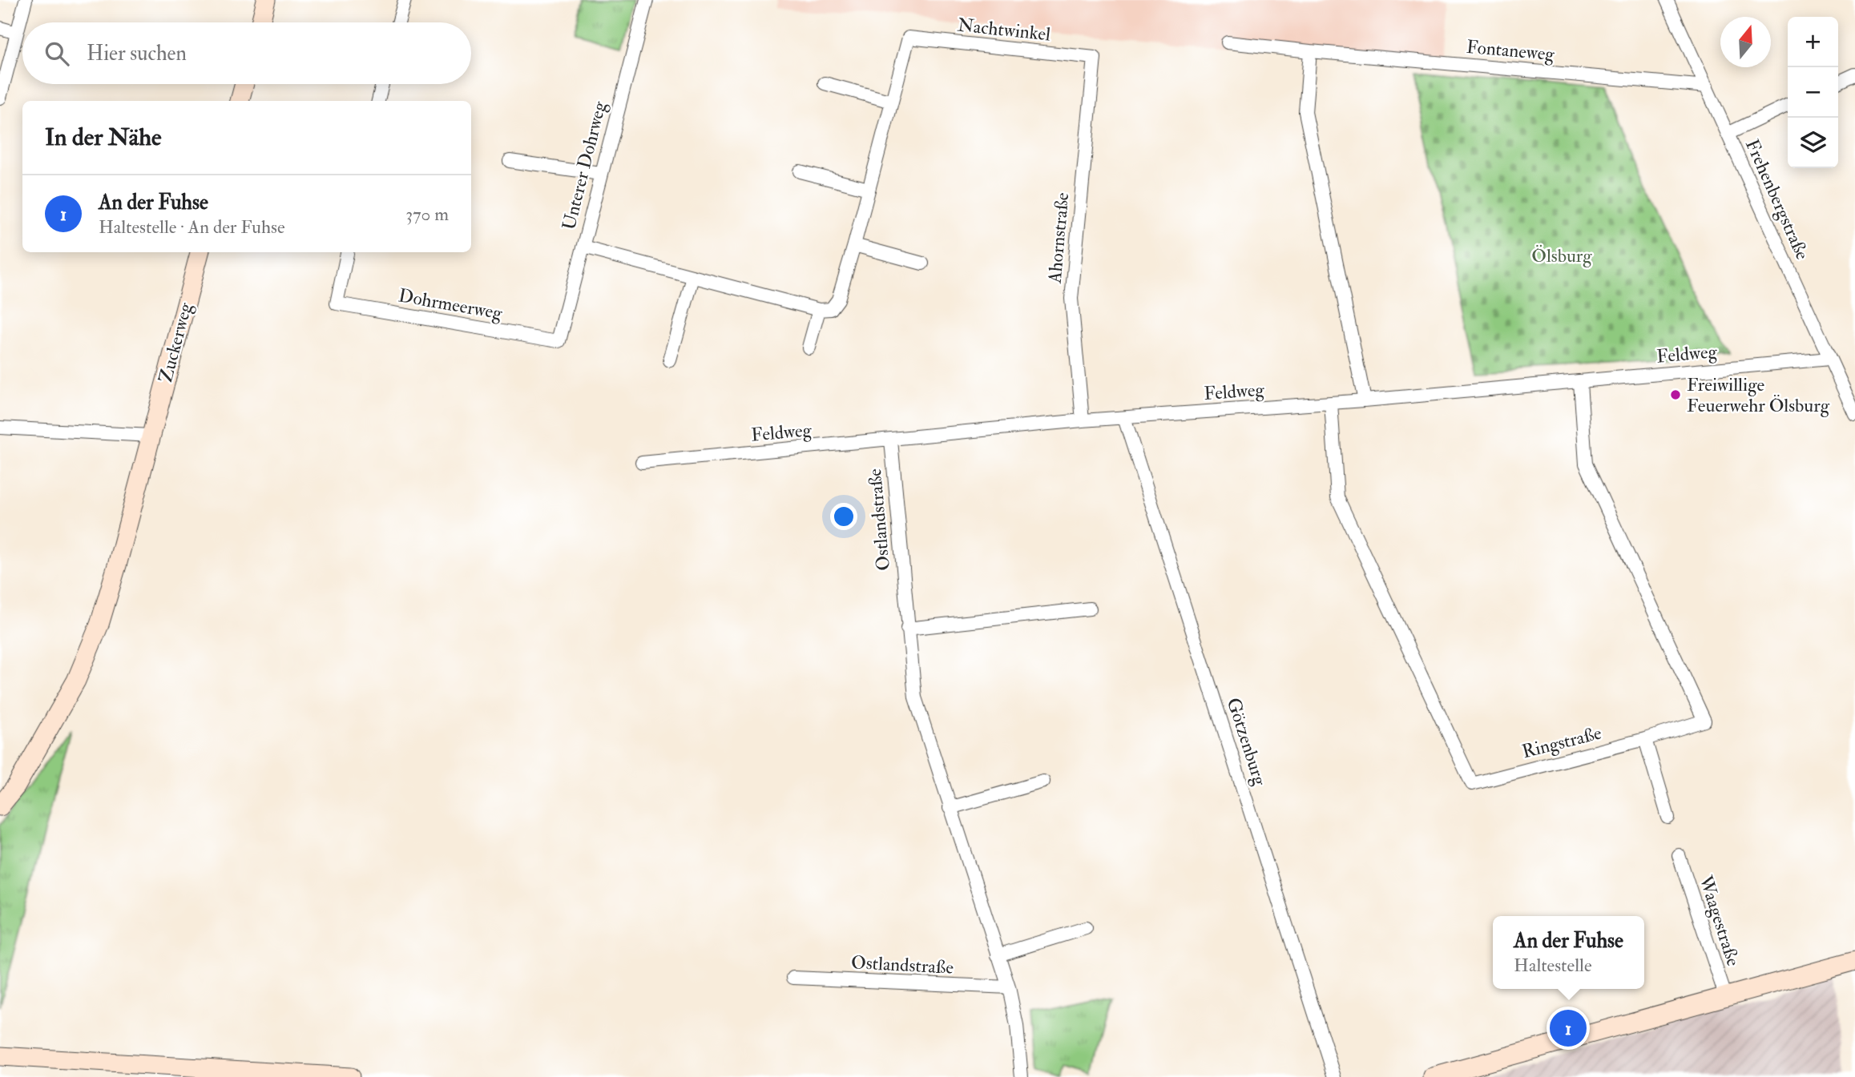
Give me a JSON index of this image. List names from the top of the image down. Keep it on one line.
{"streets":{"street":["Nachtwinkel","Fontaneweg","Unterer Dohrweg","Frehenbergstraße","Ahornstraße","Dohrmeerweg","Zuckerweg","Feldweg","Ostlandstraße","Götzenburg","Ringstraße","Waagestraße"]},"crossings":[["Nachtwinkel","Ahornstraße"],["Fontaneweg","Frehenbergstraße"],["Unterer Dohrweg","Dohrmeerweg"],["Frehenbergstraße","Feldweg"],["Ahornstraße","Feldweg"],["Feldweg","Ostlandstraße"],["Feldweg","Götzenburg"],["Feldweg","Ringstraße"]],"parks":["Ölsburg"],"places":["Freiwillige Feuerwehr Ölsburg"],"north":"top","page":{"map_buttons":["+","−"],"search":"Hier suchen","heading":"In der Nähe","list":[{"mark":"1","name":"An der Fuhse","note":"Haltestelle · An der Fuhse","value":"370 m"}],"popup":["An der Fuhse","Haltestelle"],"pins":"1"}}
